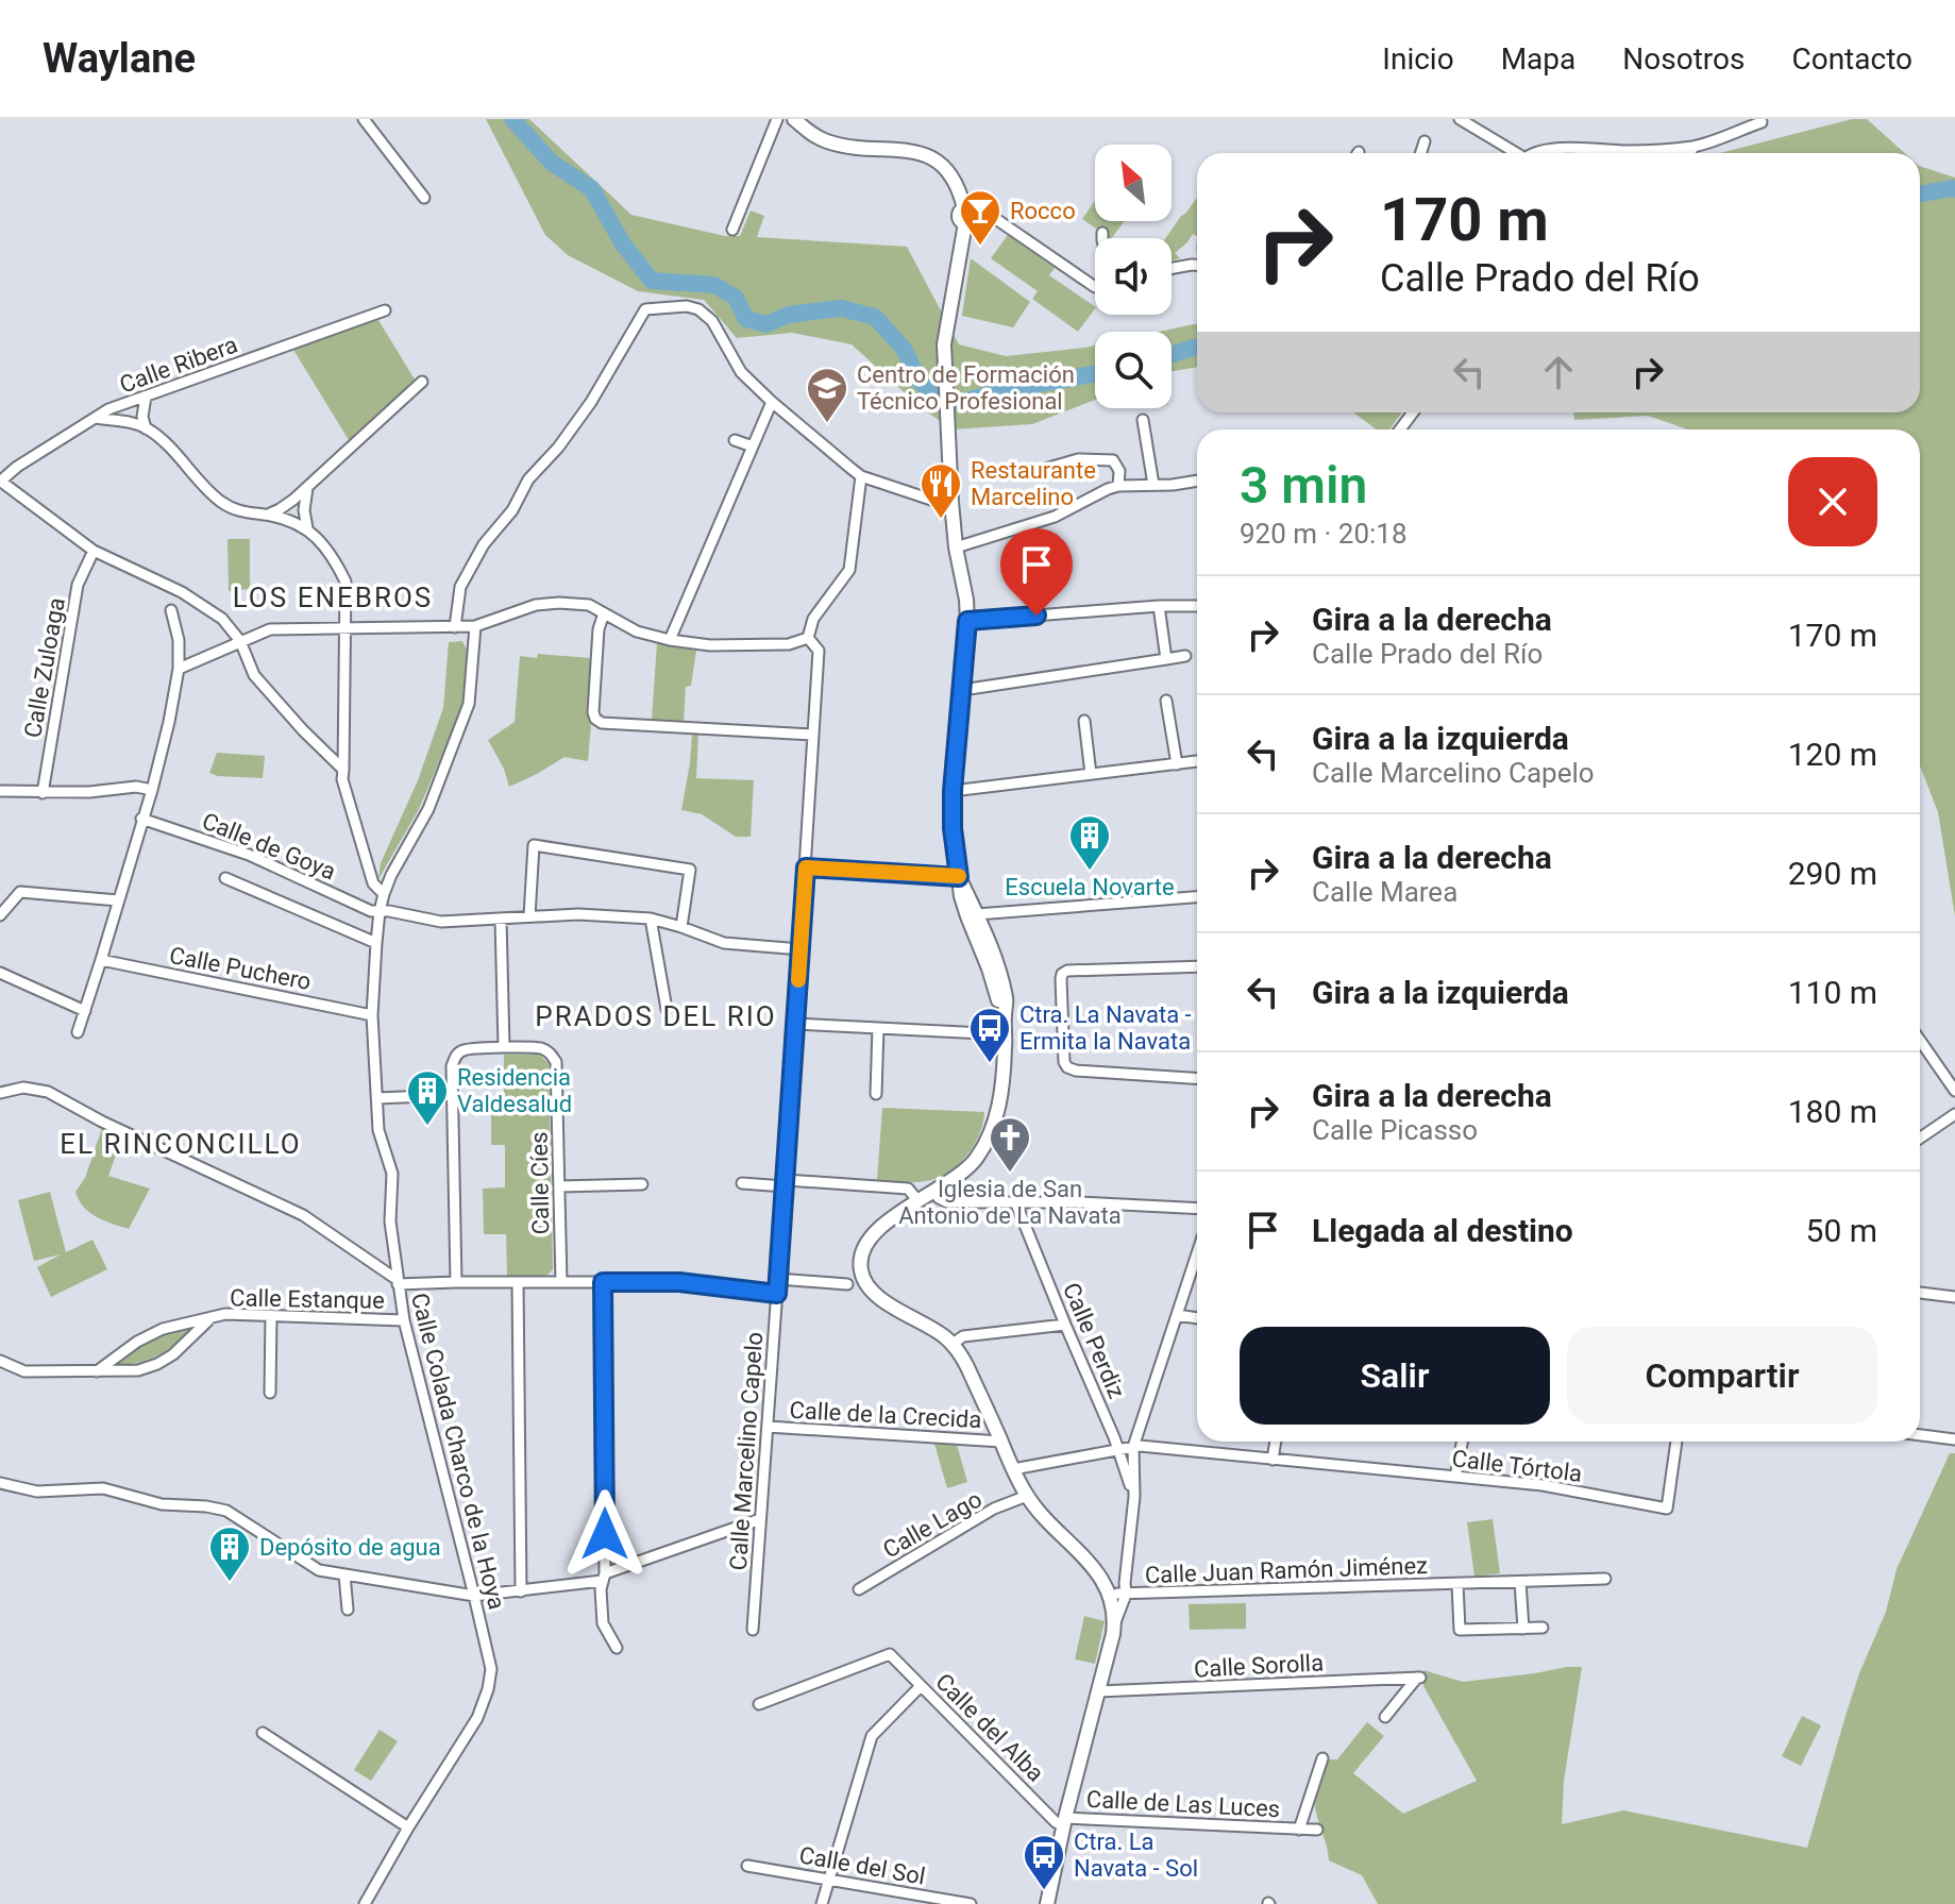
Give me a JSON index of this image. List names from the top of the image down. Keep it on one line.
{"streets":{"street":["Calle Ribera","Calle Zuloaga","Calle de Goya","Calle Puchero","Calle Cíes","Calle Estanque","Calle Perdiz","Calle de la Crecida","Calle Colada Charco de la Hoya","Calle Marcelino Capelo","Calle Tórtola","Calle Lago","Calle Juan Ramón Jiménez","Calle Sorolla","Calle del Alba","Calle de Las Luces","Calle del Sol"]},"crossings":[["Calle de Goya","Calle Colada Charco de la Hoya"],["Calle de Goya","Calle Marcelino Capelo"],["Calle Puchero","Calle Colada Charco de la Hoya"],["Calle Estanque","Calle Colada Charco de la Hoya"],["Calle Perdiz","Calle Tórtola"],["Calle Perdiz","Calle Juan Ramón Jiménez"],["Calle de la Crecida","Calle Marcelino Capelo"],["Calle del Alba","Calle de Las Luces"]],"districts":["LOS ENEBROS","PRADOS DEL RIO","EL RINCONCILLO"],"places":{"bar":["Rocco"],"school or university":["Centro de Formación Técnico Profesional"],"restaurant":["Restaurante Marcelino"],"building":["Escuela Novarte","Residencia Valdesalud","Depósito de agua"],"bus stop":["Ctra. La Navata - Ermita la Navata","Ctra. La Navata - Sol"],"church":["Iglesia de San Antonio de La Navata"]},"north":"top left","page":{"header":"Waylane","nav":["Inicio","Mapa","Nosotros","Contacto"],"turn":["170 m","Calle Prado del Río"],"heading":["3 min","920 m · 20:18"],"list":[{"name":"Gira a la derecha","note":"Calle Prado del Río","value":"170 m"},{"name":"Gira a la izquierda","note":"Calle Marcelino Capelo","value":"120 m"},{"name":"Gira a la derecha","note":"Calle Marea","value":"290 m"},{"name":"Gira a la izquierda","value":"110 m"},{"name":"Gira a la derecha","note":"Calle Picasso","value":"180 m"},{"name":"Llegada al destino","value":"50 m"}],"buttons":["Salir","Compartir"]}}
